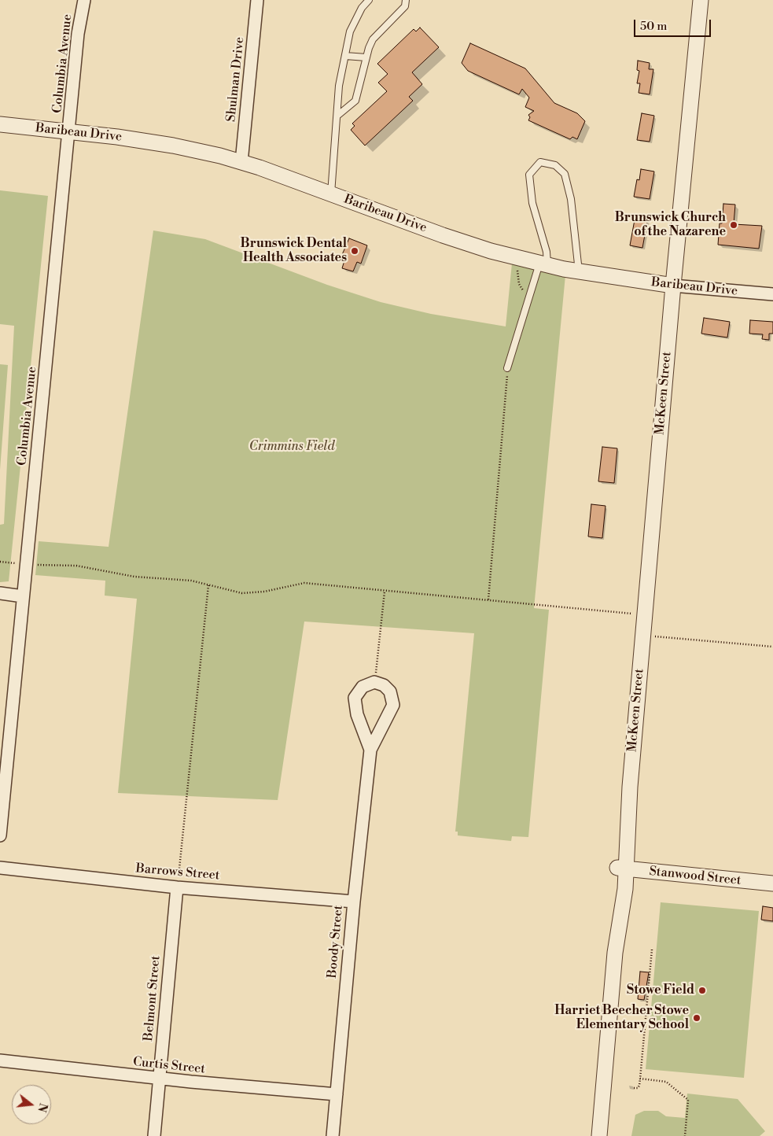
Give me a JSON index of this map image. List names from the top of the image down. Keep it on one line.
{"streets":{"street":["Columbia Avenue","Shulman Drive","Baribeau Drive","McKeen Street","Barrows Street","Stanwood Street","Boody Street","Belmont Street","Curtis Street"]},"crossings":[["Columbia Avenue","Baribeau Drive"],["Shulman Drive","Baribeau Drive"],["Baribeau Drive","McKeen Street"],["McKeen Street","Stanwood Street"],["Barrows Street","Boody Street"],["Barrows Street","Belmont Street"],["Boody Street","Curtis Street"],["Belmont Street","Curtis Street"]],"parks":["Crimmins Field"],"places":["Brunswick Church of the Nazarene","Brunswick Dental Health Associates","Stowe Field","Harriet Beecher Stowe Elementary School"],"scale_bar":"50 m","north":"right"}
